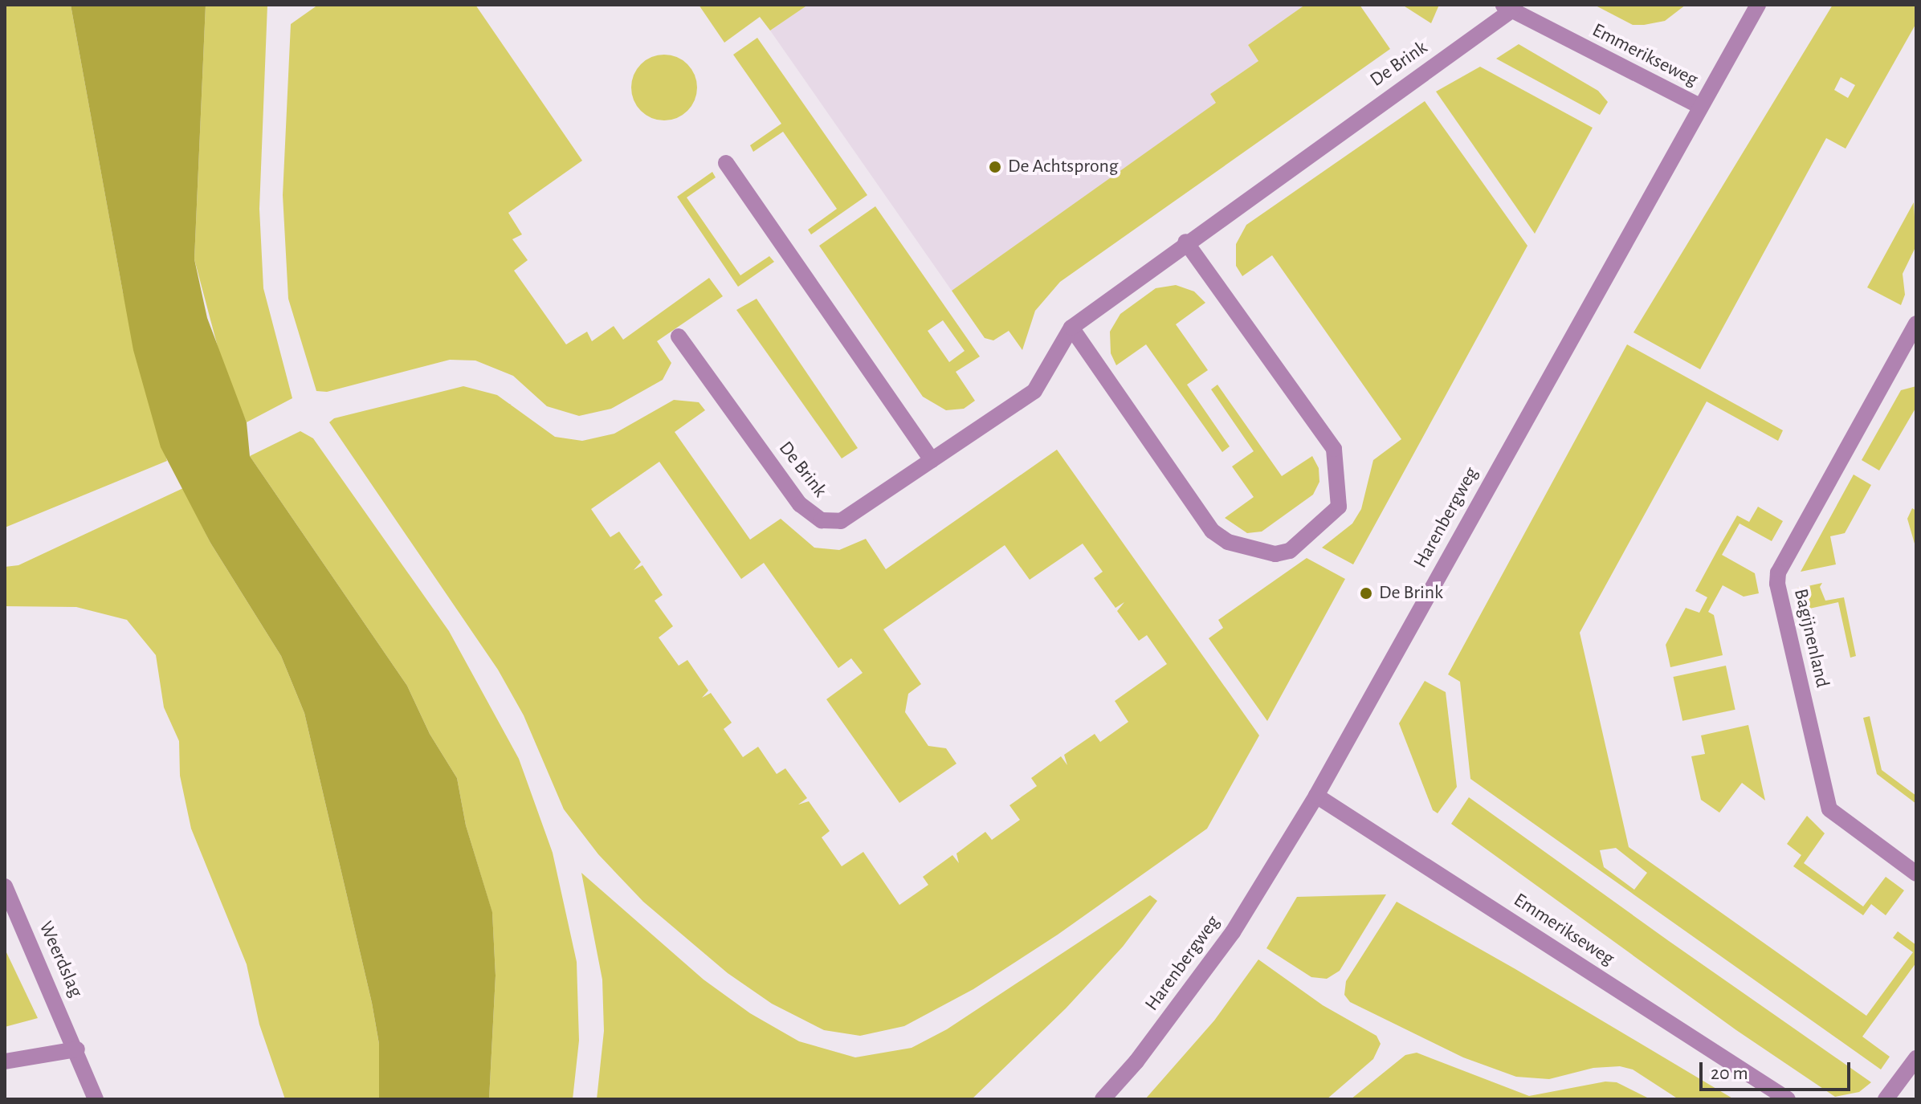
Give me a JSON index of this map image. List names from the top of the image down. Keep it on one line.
{"streets":{"street":["Emmerikseweg","De Brink","Harenbergweg","Bagijnenland","Weerdslag"]},"crossings":[["Emmerikseweg","De Brink"],["Emmerikseweg","Harenbergweg"]],"places":["De Achtsprong","De Brink"],"scale_bar":"20 m"}
